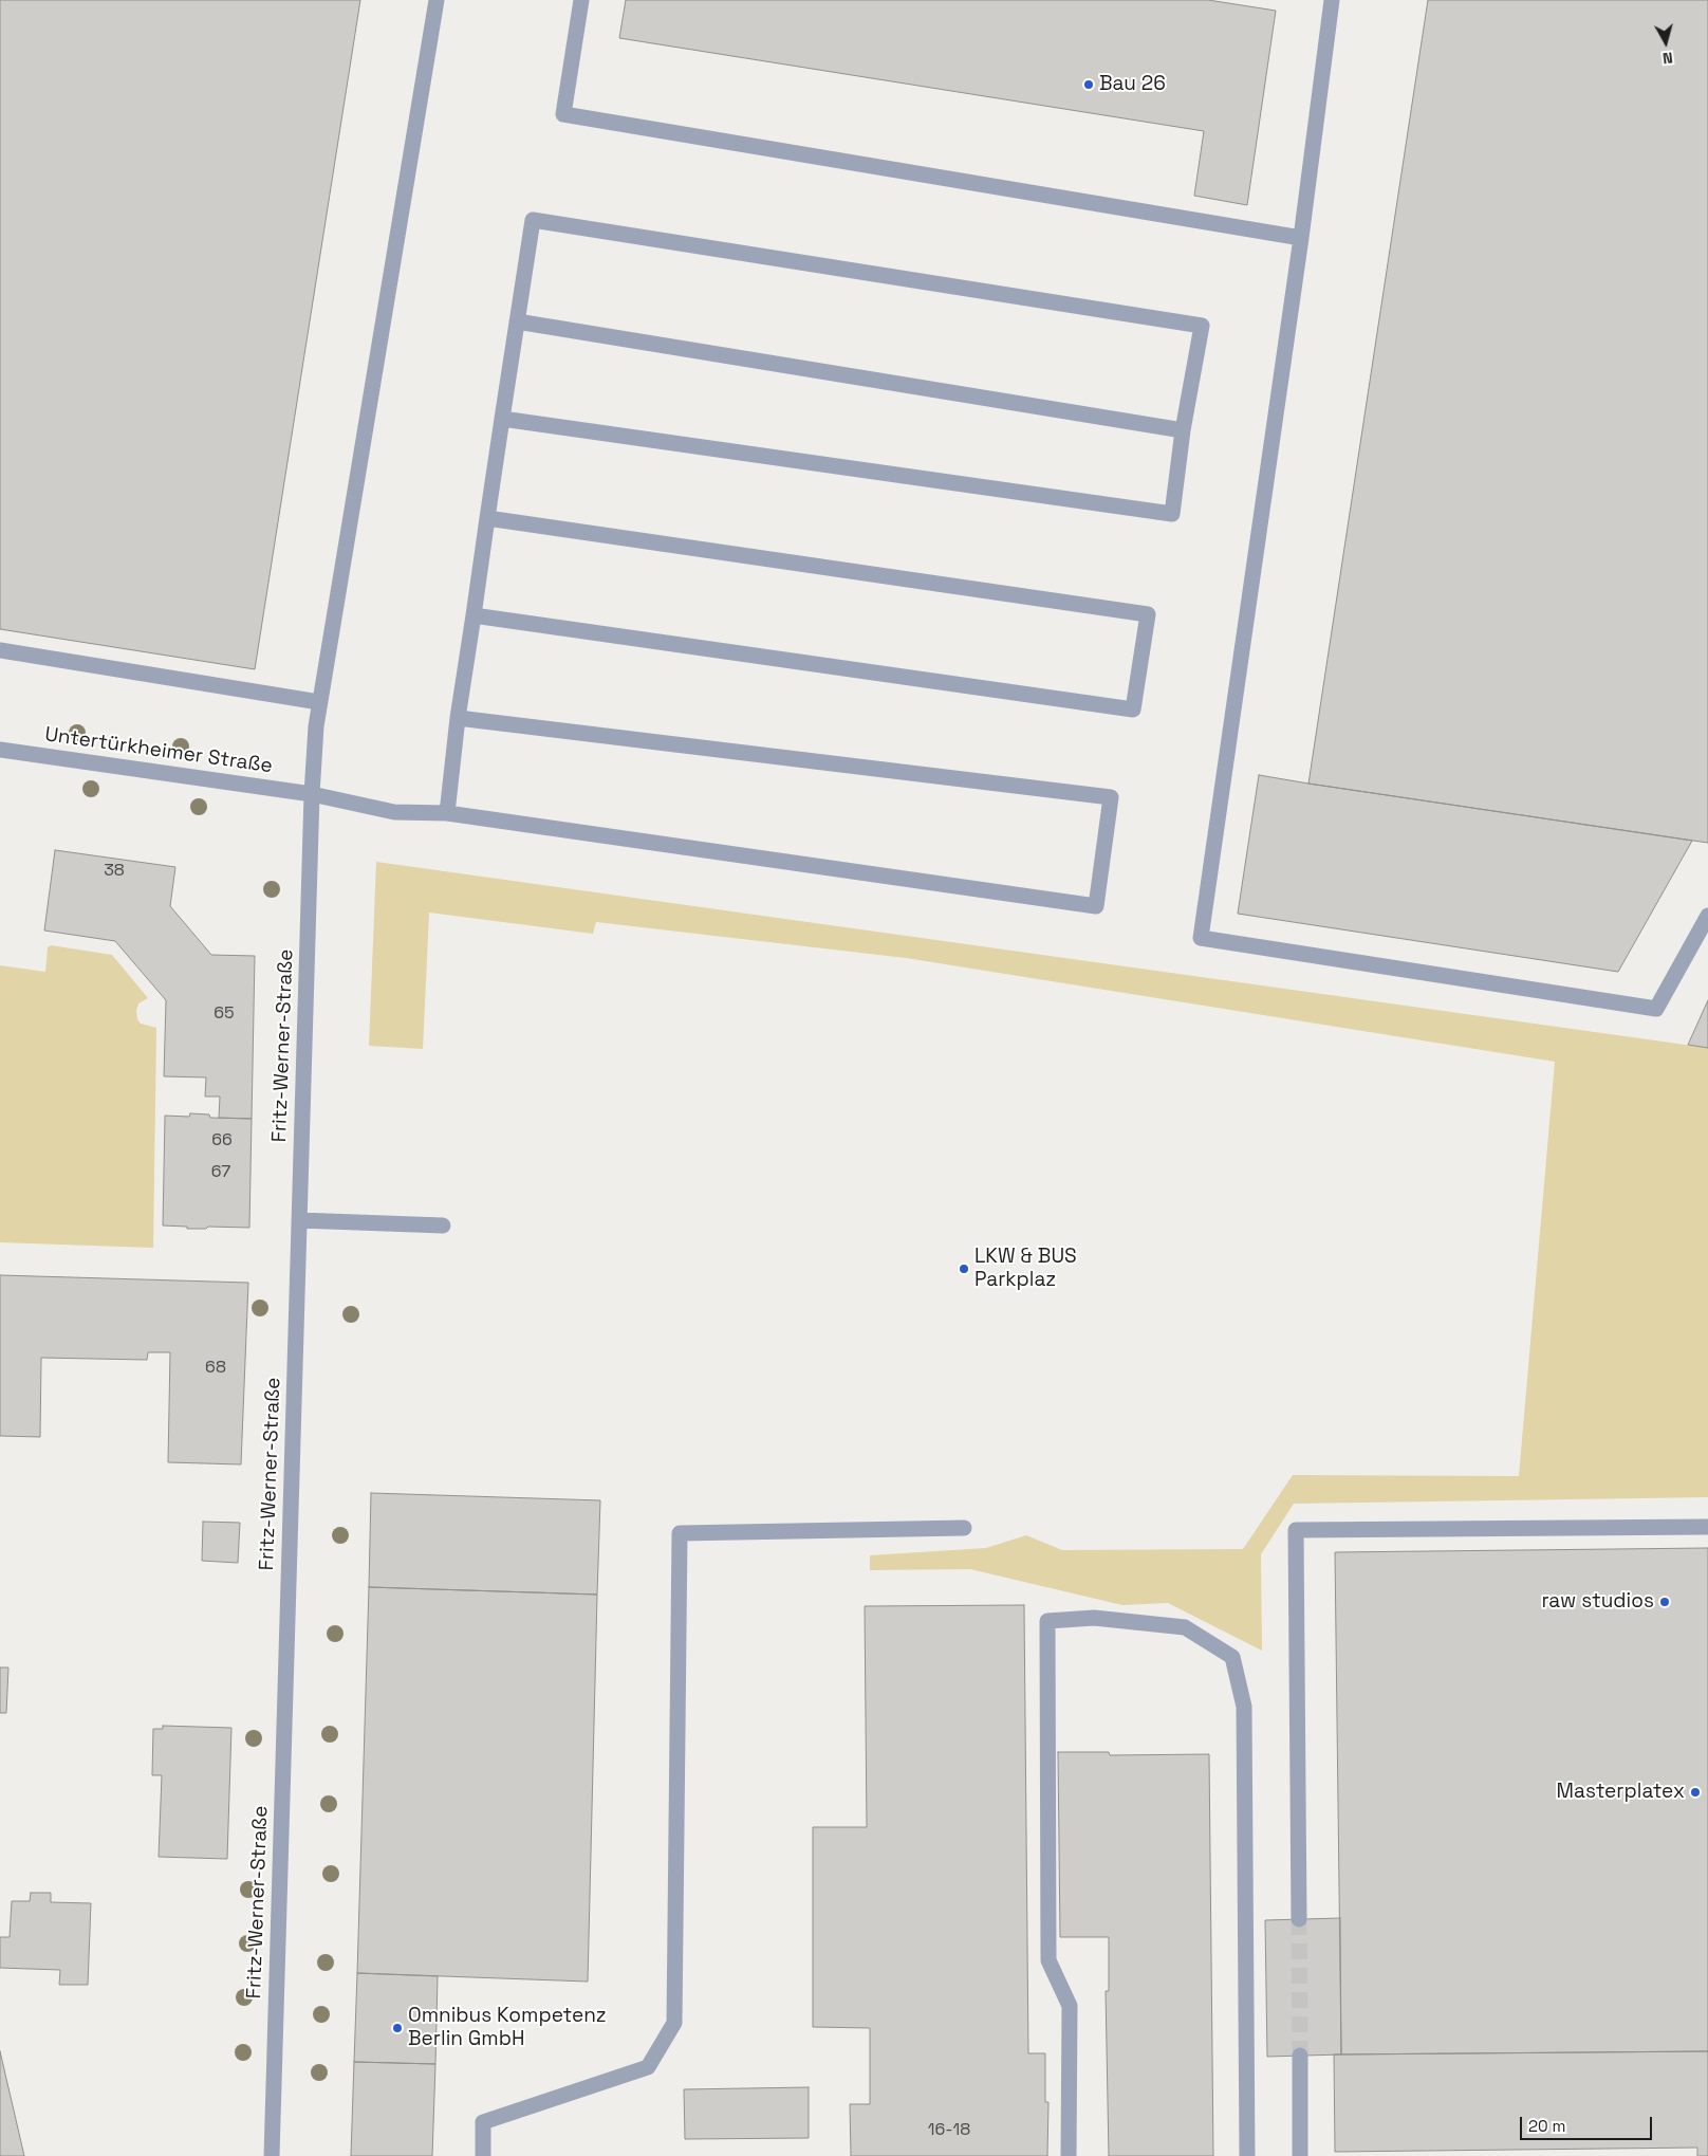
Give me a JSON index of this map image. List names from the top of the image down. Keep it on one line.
{"streets":{"street":["Untertürkheimer Straße","Fritz-Werner-Straße"]},"crossings":[["Untertürkheimer Straße","Fritz-Werner-Straße"]],"places":["Bau 26","LKW & BUS Parkplaz","raw studios","Masterplatex","Omnibus Kompetenz Berlin GmbH"],"house_numbers":["38","65","66","67","68","16-18"],"scale_bar":"20 m","north":"bottom"}
